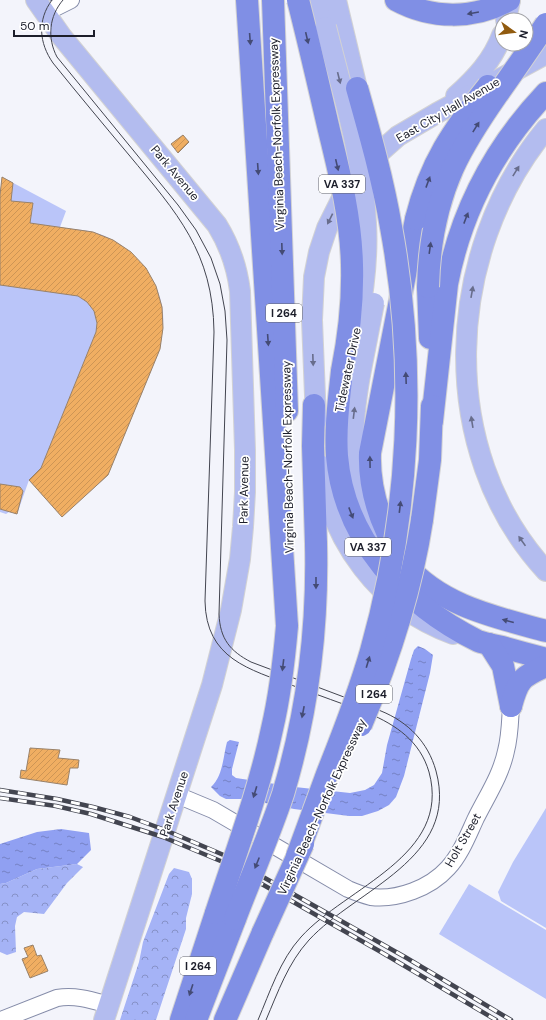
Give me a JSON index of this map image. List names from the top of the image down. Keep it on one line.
{"streets":{"highway":["Virginia Beach-Norfolk Expressway","VA 337","I 264","Tidewater Drive"],"main road":["East City Hall Avenue","Park Avenue"],"street":["Holt Street"]},"crossings":[["East City Hall Avenue","Tidewater Drive"],["Park Avenue","Holt Street"],["VA 337","Tidewater Drive"]],"one_way":["East City Hall Avenue"],"scale_bar":"50 m","north":"right"}
